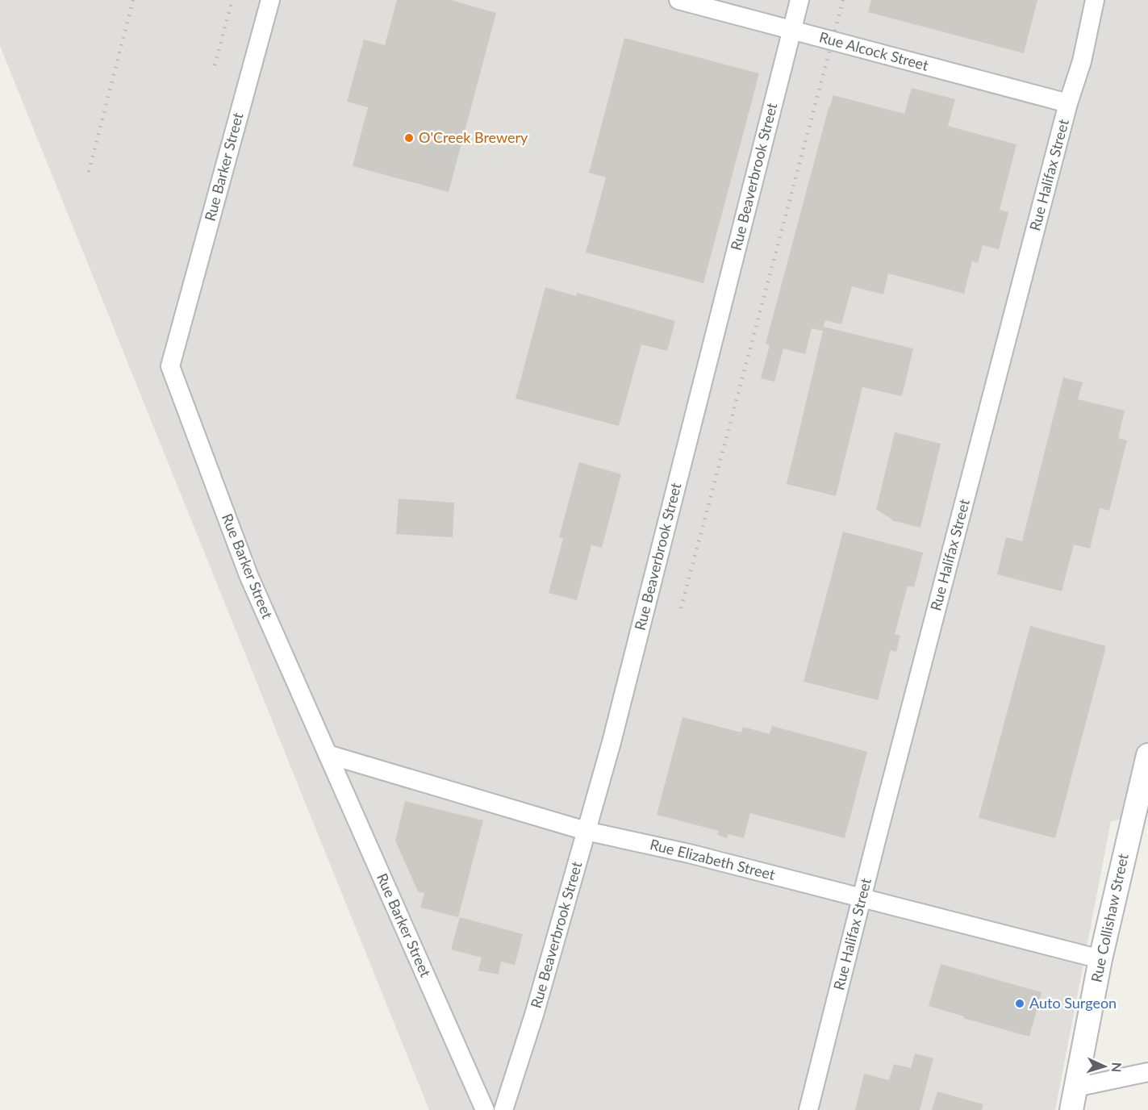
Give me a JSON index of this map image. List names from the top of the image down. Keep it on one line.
{"streets":{"street":["Rue Alcock Street","Rue Barker Street","Rue Halifax Street","Rue Beaverbrook Street","Rue Elizabeth Street","Rue Collishaw Street"]},"crossings":[["Rue Alcock Street","Rue Halifax Street"],["Rue Alcock Street","Rue Beaverbrook Street"],["Rue Barker Street","Rue Elizabeth Street"],["Rue Halifax Street","Rue Elizabeth Street"],["Rue Beaverbrook Street","Rue Elizabeth Street"],["Rue Elizabeth Street","Rue Collishaw Street"]],"places":["O'Creek Brewery","Auto Surgeon"],"north":"right"}
